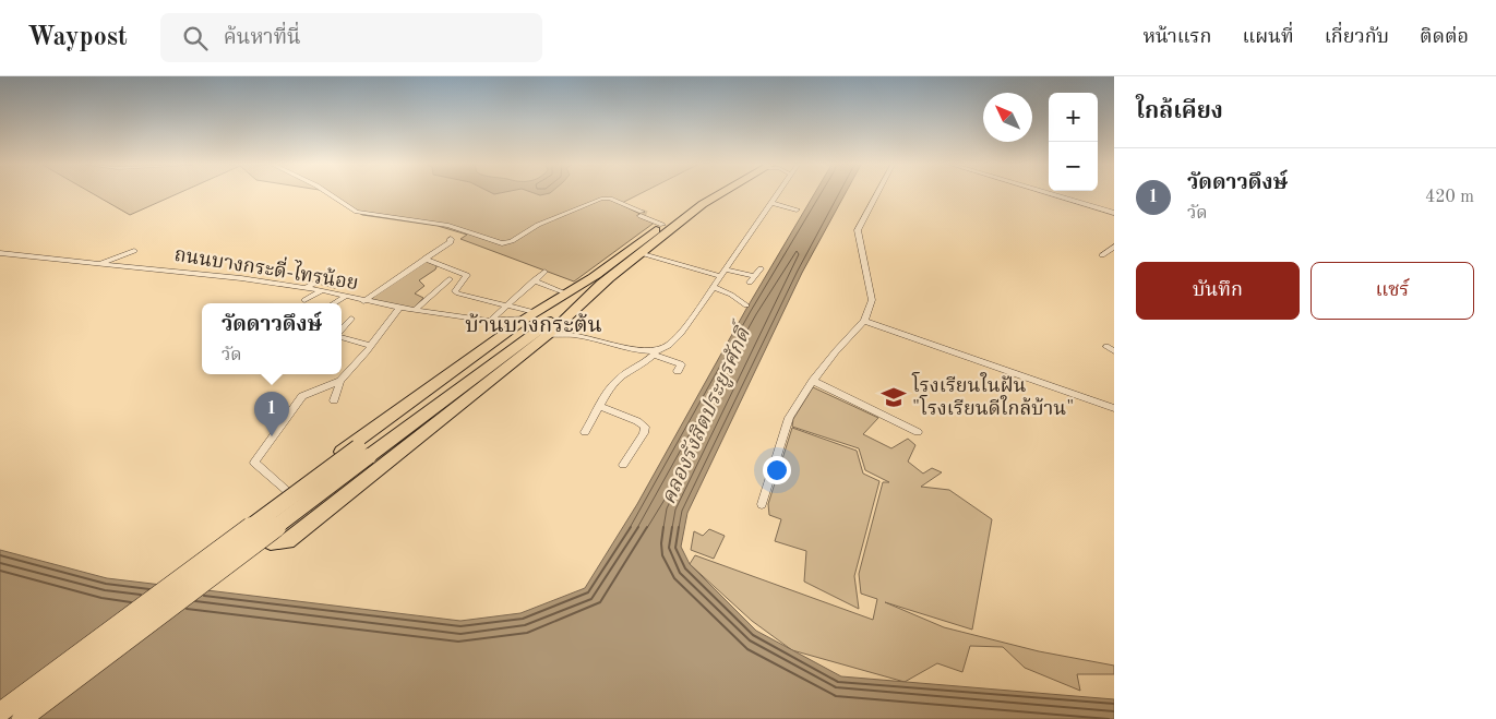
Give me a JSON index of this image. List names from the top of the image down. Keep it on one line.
{"streets":{"street":["ถนนบางกระดี่-ไทรน้อย"]},"districts":["บ้านบางกระต้น"],"water":["คลองรังสิตประยูรศักดิ์"],"places":{"school or university":["โรงเรียนในฝัน \"โรงเรียนดีใกล้บ้าน\""]},"north":"top left","page":{"header":"Waypost","search":"ค้นหาที่นี่","nav":["หน้าแรก","แผนที่","เกี่ยวกับ","ติดต่อ"],"heading":"ใกล้เคียง","map_buttons":["+","−"],"list":[{"mark":"1","name":"วัดดาวดึงษ์","note":"วัด","value":"420 m"}],"buttons":["บันทึก","แชร์"],"popup":["วัดดาวดึงษ์","วัด"],"pins":"1"}}
